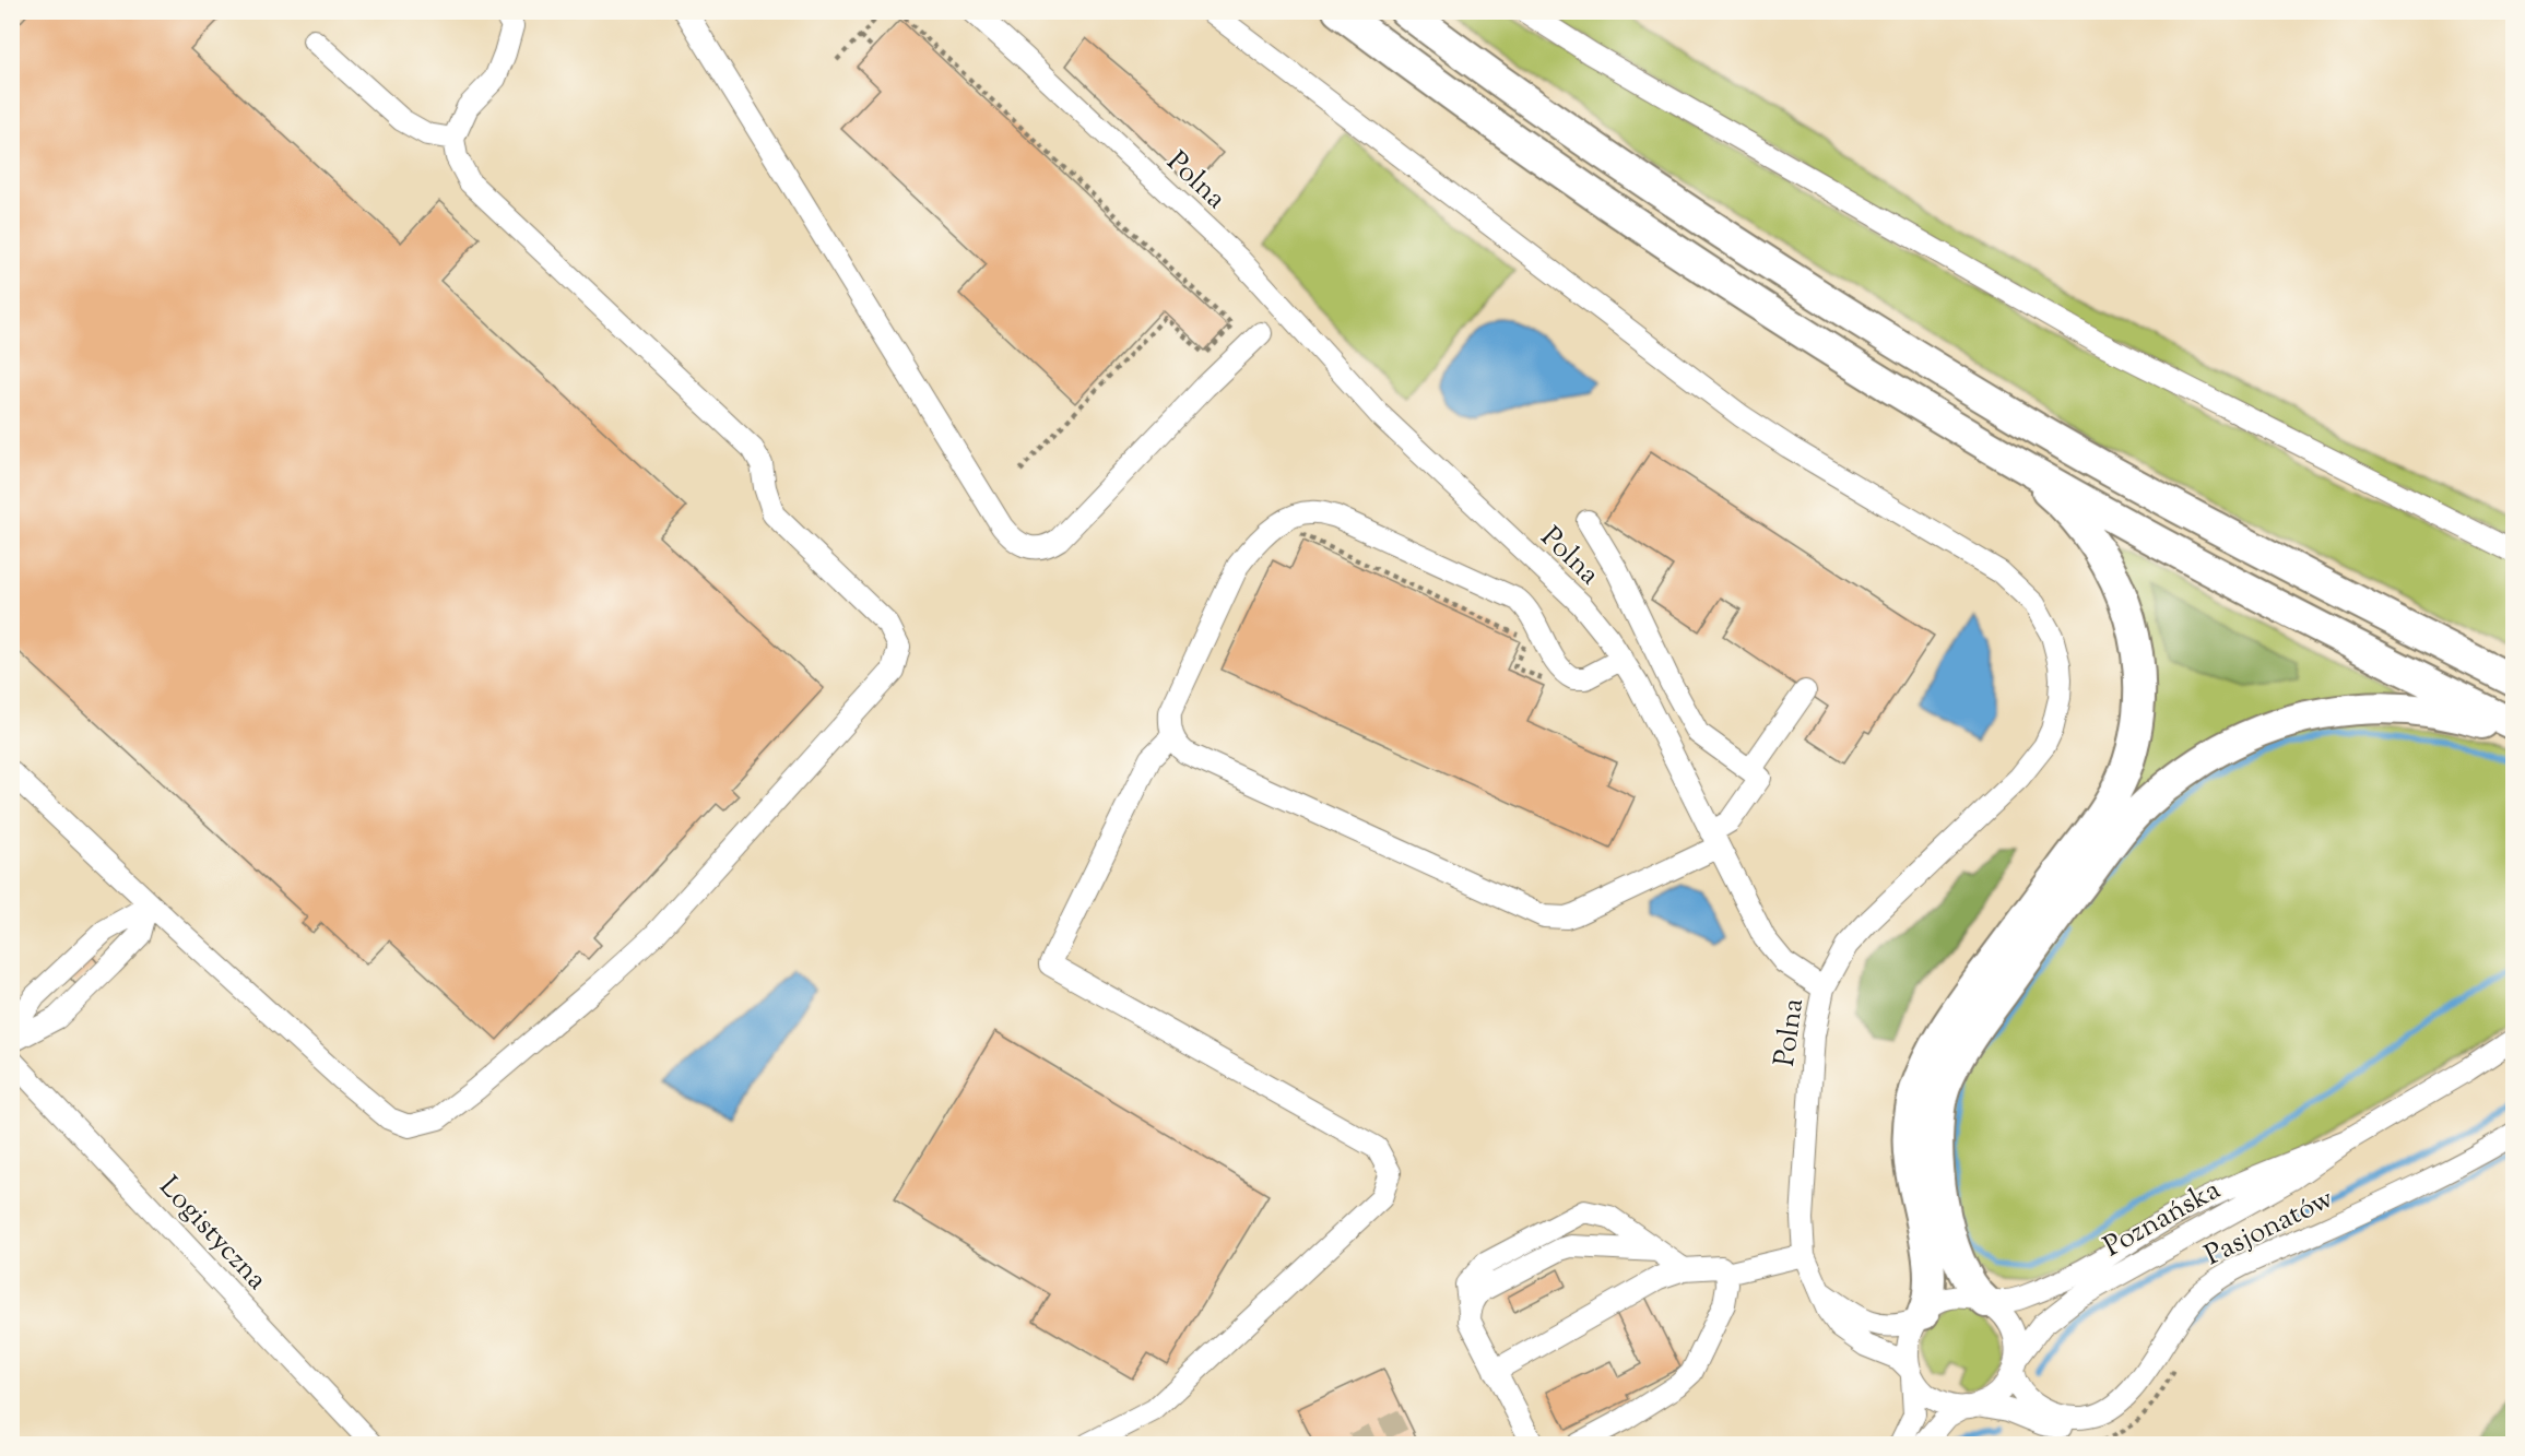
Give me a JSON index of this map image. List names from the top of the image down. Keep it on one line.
{"streets":{"street":["Polna","Poznańska","Pasjonatów","Logistyczna"]},"crossings":[["Polna","Poznańska"],["Polna","Pasjonatów"],["Poznańska","Pasjonatów"]]}
